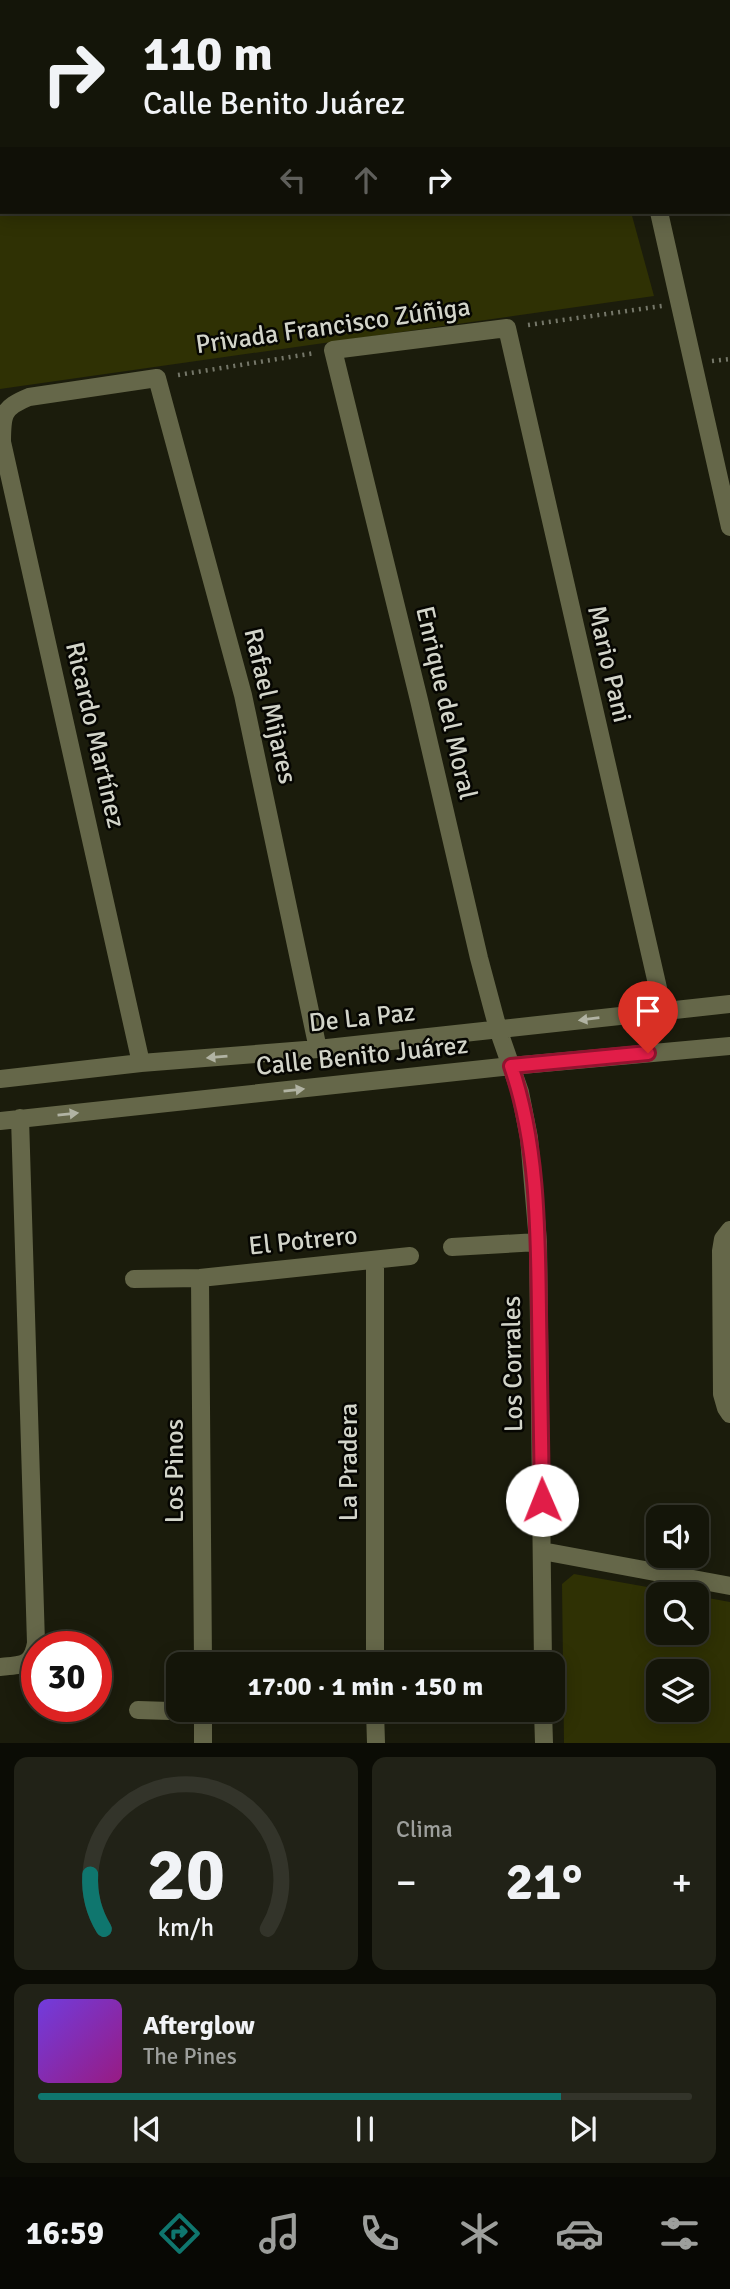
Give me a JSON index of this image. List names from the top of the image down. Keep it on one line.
{"streets":{"street":["Privada Francisco Zúñiga","Mario Pani","Enrique del Moral","Rafael Mijares","Ricardo Martínez","De La Paz","Calle Benito Juárez","El Potrero","Los Corrales","La Pradera","Los Pinos"]},"crossings":[["Privada Francisco Zúñiga","Mario Pani"],["Privada Francisco Zúñiga","Enrique del Moral"],["Privada Francisco Zúñiga","Rafael Mijares"],["Privada Francisco Zúñiga","Ricardo Martínez"],["Mario Pani","De La Paz"],["Enrique del Moral","De La Paz"],["Enrique del Moral","Calle Benito Juárez"],["Enrique del Moral","Los Corrales"],["Rafael Mijares","Ricardo Martínez"],["Rafael Mijares","De La Paz"],["Ricardo Martínez","De La Paz"],["Calle Benito Juárez","Los Corrales"],["El Potrero","La Pradera"],["El Potrero","Los Pinos"]],"one_way":["De La Paz","Calle Benito Juárez"],"page":{"turn":["110 m","Calle Benito Juárez"],"limit":"30","trip":"17:00 · 1 min · 150 m","tile":"Clima","heat":["−","21°","+"],"song":["Afterglow","The Pines"],"tabs":"16:59","gauge":["20","km/h"]}}
